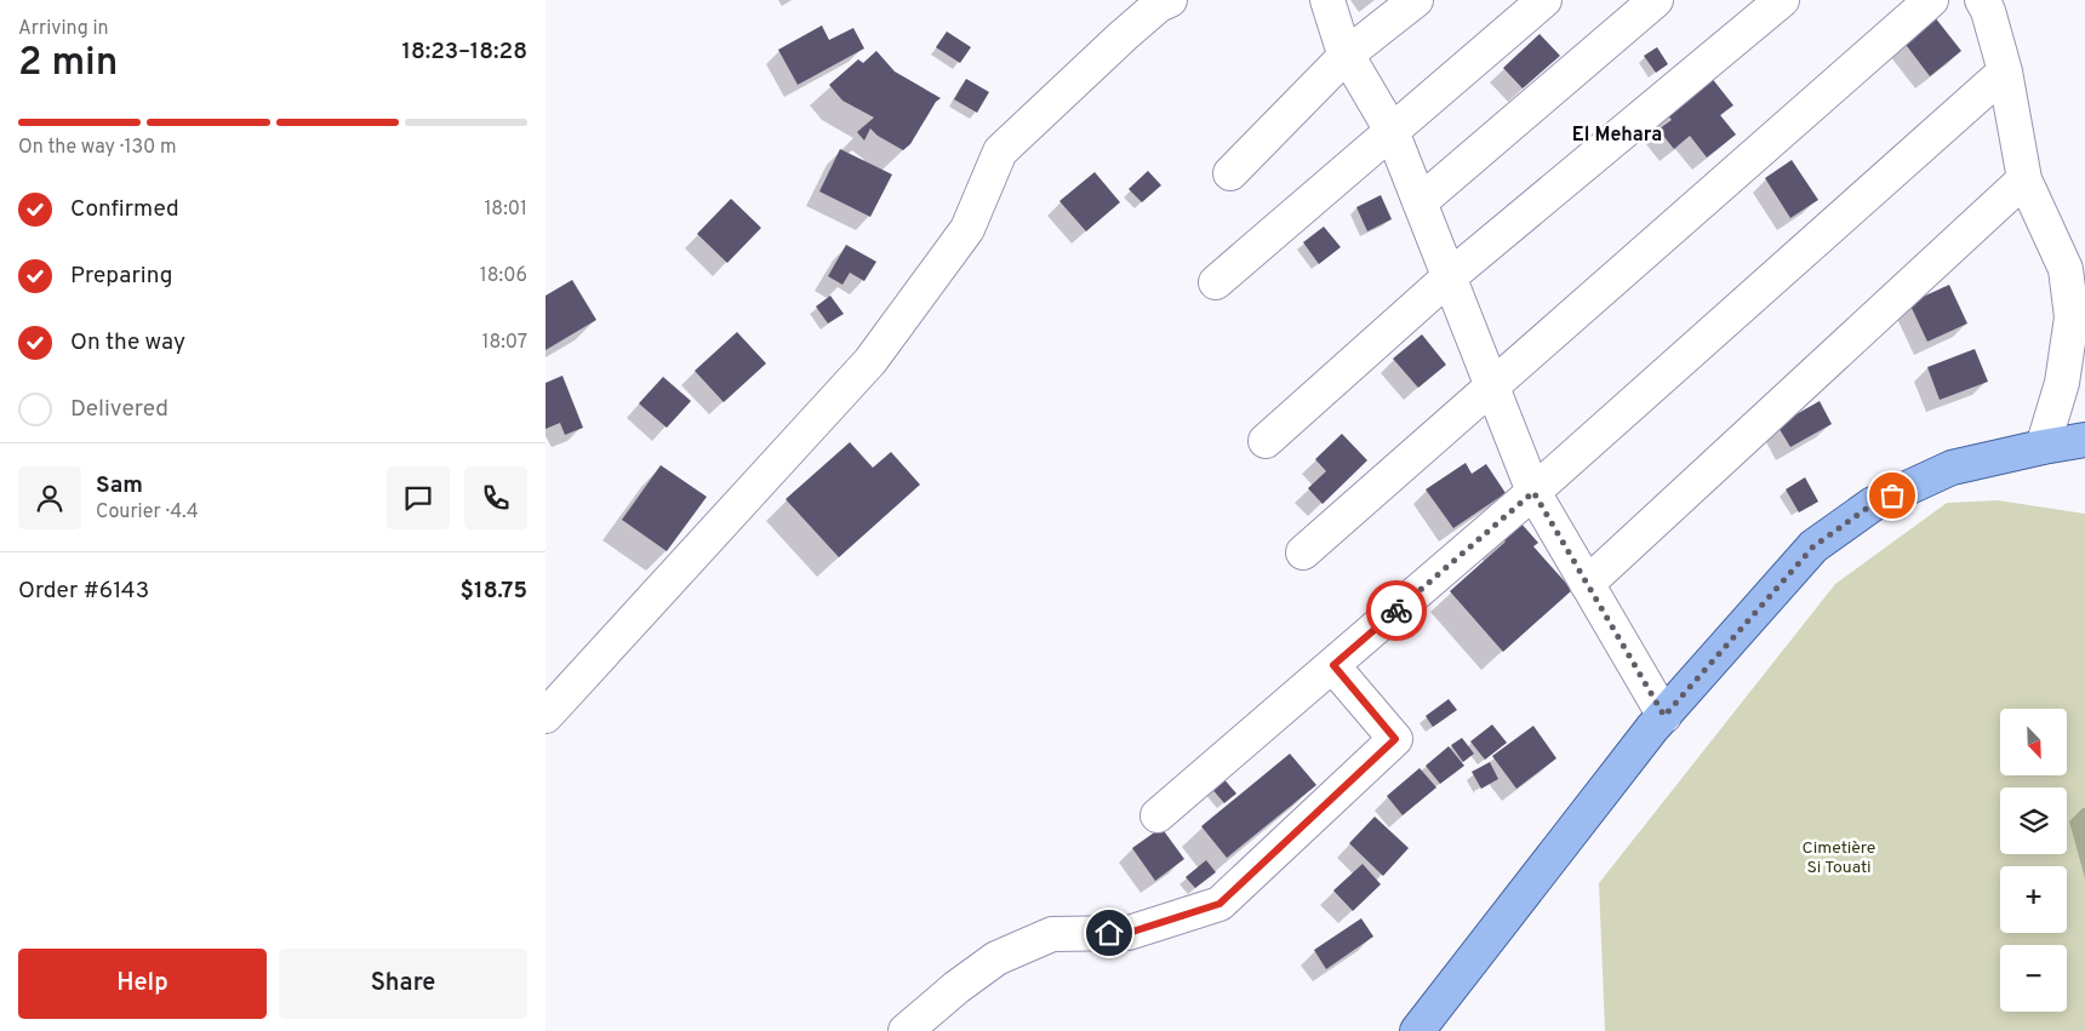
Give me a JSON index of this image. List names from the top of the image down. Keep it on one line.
{"districts":["El Mehara"],"parks":["Cimetière Si Touati"],"north":"bottom right","page":{"heading":["2 min","Arriving in","18:23–18:28"],"panel":["Sam","Courier · 4.4","Order #6143","$18.75"],"bar":"On the way · 130 m","list":[["Confirmed","18:01"],["Preparing","18:06"],["On the way","18:07"],"Delivered"],"map_buttons":["+","−"],"buttons":["Help","Share"]}}
